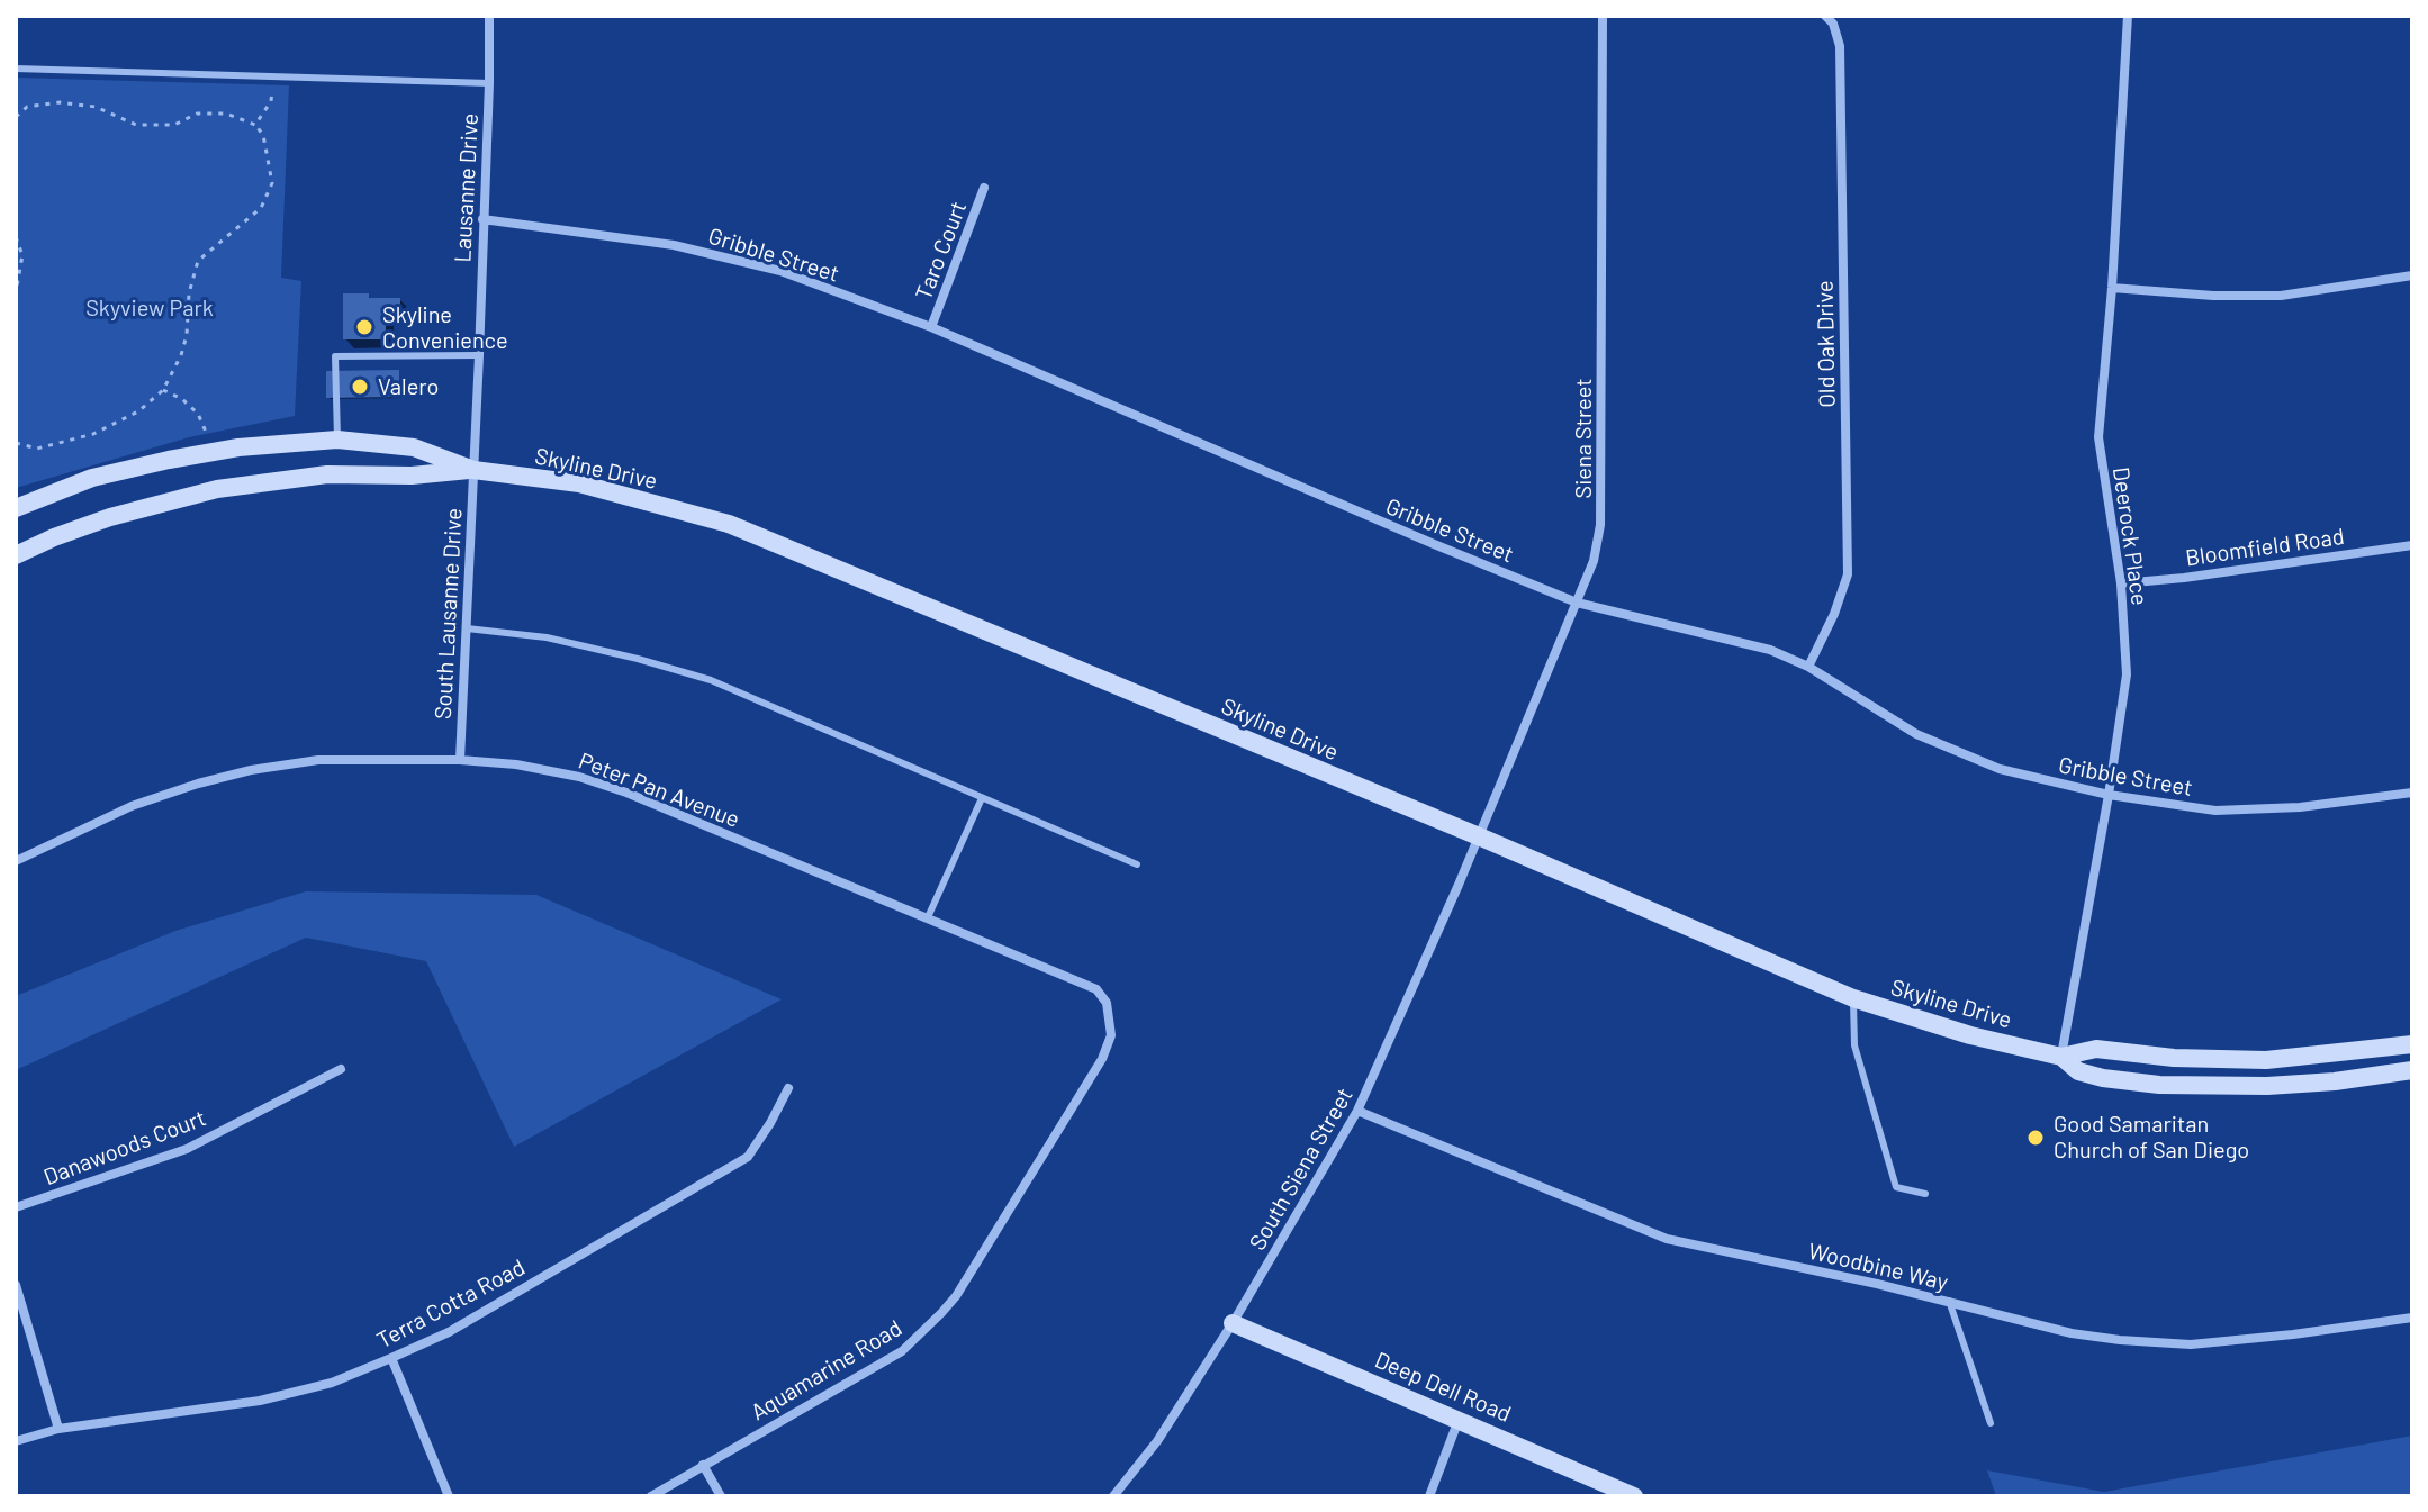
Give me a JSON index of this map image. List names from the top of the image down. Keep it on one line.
{"streets":{"main road":["Skyline Drive","Deep Dell Road"],"street":["Lausanne Drive","Taro Court","Gribble Street","Old Oak Drive","Siena Street","Deerock Place","Bloomfield Road","South Lausanne Drive","Peter Pan Avenue","Danawoods Court","South Siena Street","Woodbine Way","Terra Cotta Road","Aquamarine Road"]},"crossings":[["Lausanne Drive","Gribble Street"],["Lausanne Drive","Skyline Drive"],["Lausanne Drive","South Lausanne Drive"],["Taro Court","Gribble Street"],["Gribble Street","Old Oak Drive"],["Gribble Street","Siena Street"],["Gribble Street","Deerock Place"],["Siena Street","Skyline Drive"],["Siena Street","South Siena Street"],["Skyline Drive","Deerock Place"],["Skyline Drive","South Lausanne Drive"],["Skyline Drive","South Siena Street"],["Deerock Place","Bloomfield Road"],["South Lausanne Drive","Peter Pan Avenue"],["Peter Pan Avenue","Aquamarine Road"],["South Siena Street","Woodbine Way"],["South Siena Street","Deep Dell Road"]],"parks":["Skyview Park"],"places":["Skyline Convenience","Valero","Good Samaritan Church of San Diego"]}
